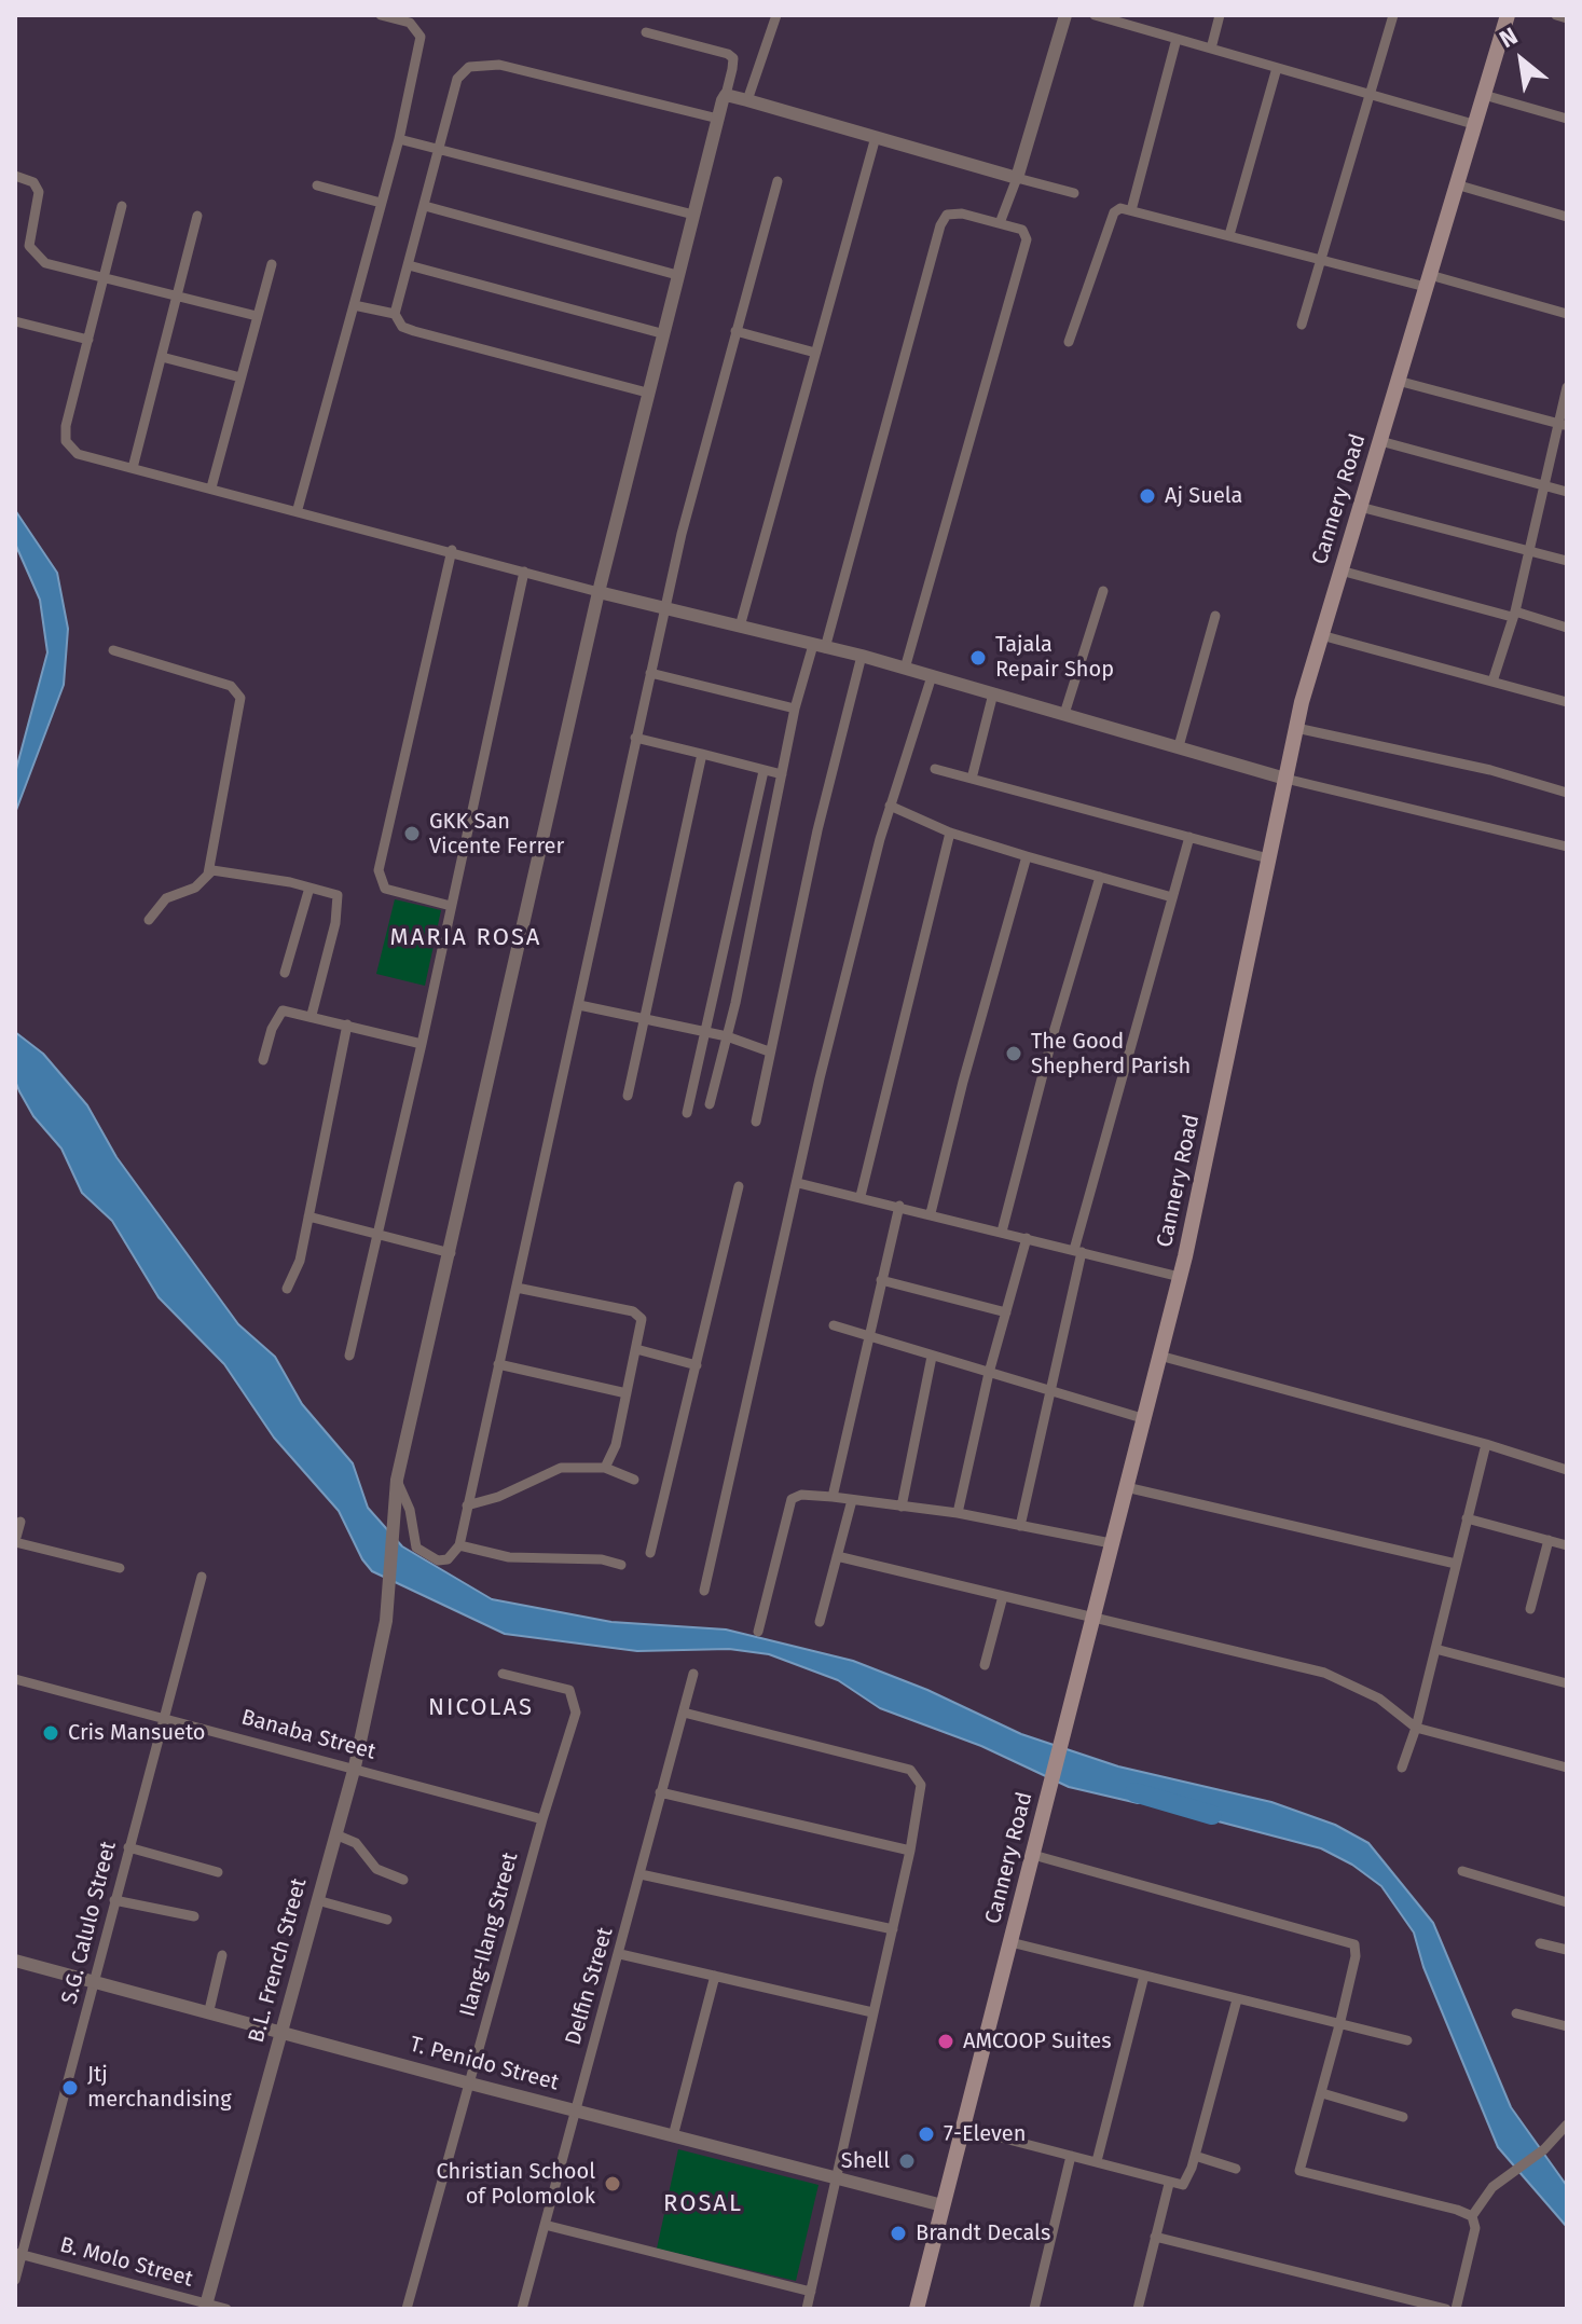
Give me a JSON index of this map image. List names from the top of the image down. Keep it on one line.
{"streets":{"main road":["Cannery Road"],"street":["Banaba Street","S.G. Calulo Street","Ilang-Ilang Street","B.L. French Street","Delfin Street","T. Penido Street","B. Molo Street"]},"crossings":[["Cannery Road","T. Penido Street"],["Banaba Street","S.G. Calulo Street"],["Banaba Street","Ilang-Ilang Street"],["Banaba Street","B.L. French Street"],["S.G. Calulo Street","T. Penido Street"],["S.G. Calulo Street","B. Molo Street"],["Ilang-Ilang Street","T. Penido Street"],["B.L. French Street","T. Penido Street"],["B.L. French Street","B. Molo Street"],["Delfin Street","T. Penido Street"]],"districts":["MARIA ROSA","NICOLAS","ROSAL"],"places":["Aj Suela","Tajala Repair Shop","GKK San Vicente Ferrer","The Good Shepherd Parish","Cris Mansueto","AMCOOP Suites","Jtj merchandising","7-Eleven","Shell","Christian School of Polomolok","Brandt Decals"],"north":"top left"}
